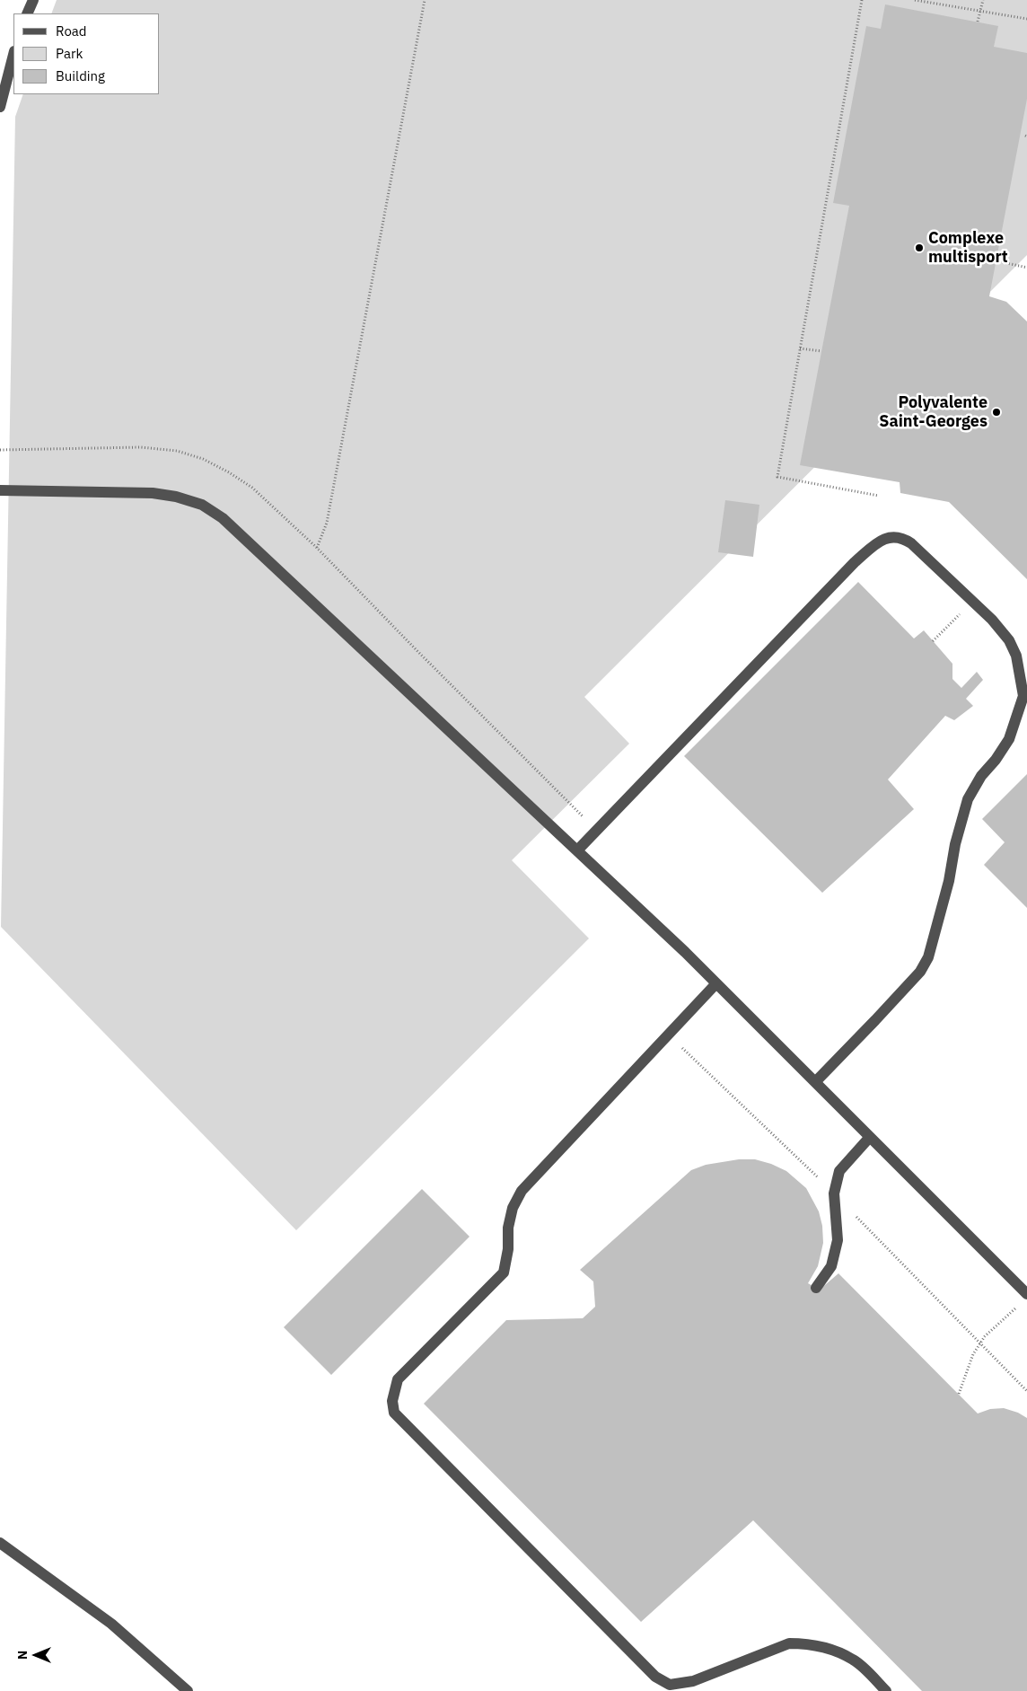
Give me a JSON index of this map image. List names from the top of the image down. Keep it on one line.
{"places":["Complexe multisport","Polyvalente Saint-Georges"],"legend":["Road","Park","Building"],"north":"left"}
